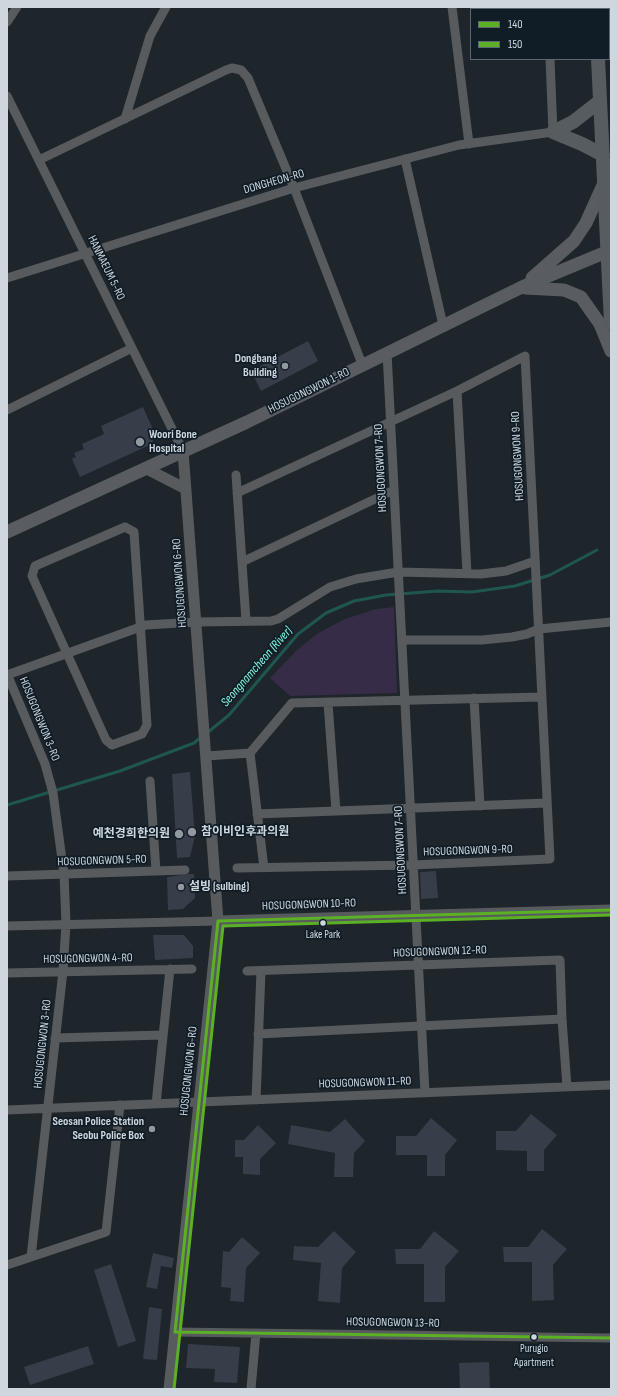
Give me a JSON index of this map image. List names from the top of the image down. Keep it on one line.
{"streets":{"main road":["HOSUGONGWON 1-RO"],"street":["DONGHEON-RO","HANMAEUM 5-RO","HOSUGONGWON 9-RO","HOSUGONGWON 7-RO","HOSUGONGWON 6-RO","HOSUGONGWON 3-RO","HOSUGONGWON 5-RO","HOSUGONGWON 10-RO","HOSUGONGWON 12-RO","HOSUGONGWON 4-RO","HOSUGONGWON 11-RO","HOSUGONGWON 13-RO"]},"crossings":[["DONGHEON-RO","HANMAEUM 5-RO"],["HANMAEUM 5-RO","HOSUGONGWON 1-RO"],["HANMAEUM 5-RO","HOSUGONGWON 6-RO"],["HOSUGONGWON 1-RO","HOSUGONGWON 7-RO"],["HOSUGONGWON 1-RO","HOSUGONGWON 6-RO"],["HOSUGONGWON 9-RO","HOSUGONGWON 7-RO"],["HOSUGONGWON 7-RO","HOSUGONGWON 10-RO"],["HOSUGONGWON 7-RO","HOSUGONGWON 12-RO"],["HOSUGONGWON 7-RO","HOSUGONGWON 11-RO"],["HOSUGONGWON 6-RO","HOSUGONGWON 10-RO"],["HOSUGONGWON 6-RO","HOSUGONGWON 11-RO"],["HOSUGONGWON 6-RO","HOSUGONGWON 13-RO"],["HOSUGONGWON 3-RO","HOSUGONGWON 5-RO"],["HOSUGONGWON 3-RO","HOSUGONGWON 10-RO"],["HOSUGONGWON 3-RO","HOSUGONGWON 4-RO"],["HOSUGONGWON 3-RO","HOSUGONGWON 11-RO"],["HOSUGONGWON 12-RO","HOSUGONGWON 11-RO"]],"water":["Seongnamcheon (River)"],"places":["Dongbang Building","Woori Bone Hospital","참이비인후과의원","예천경희한의원","설빙 (sulbing)","Lake Park","Seosan Police Station Seobu Police Box","Purugio Apartment"],"lines":["transit line 140","transit line 150"],"legend":["140","150"]}
